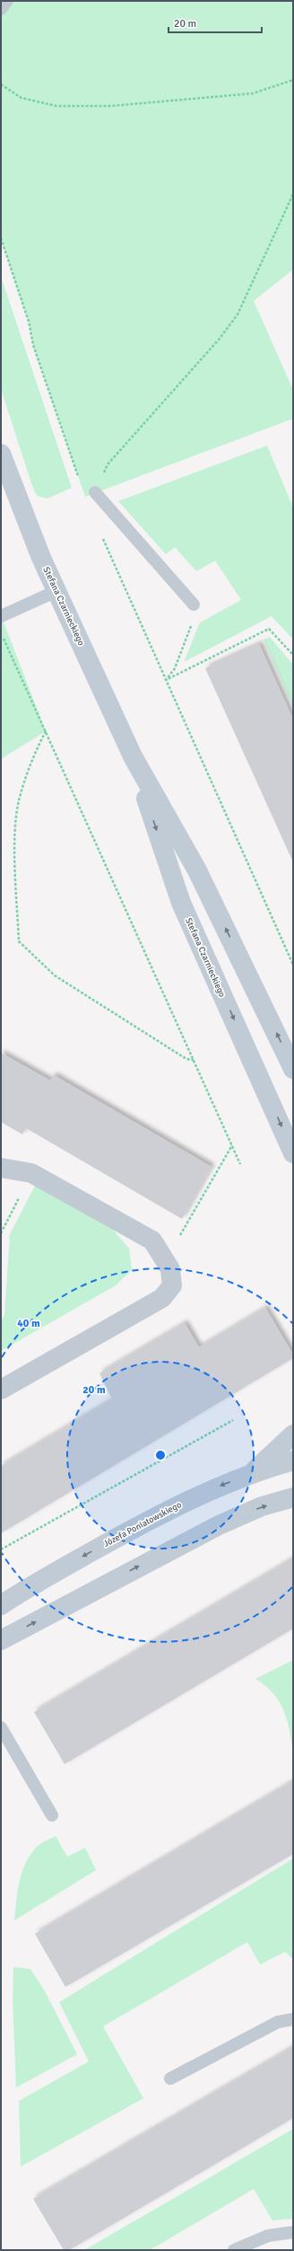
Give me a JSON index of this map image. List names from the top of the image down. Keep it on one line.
{"streets":{"street":["Stefana Czarnieckiego","Józefa Poniatowskiego"]},"scale_bar":"20 m","rings":["40 m","20 m"]}
